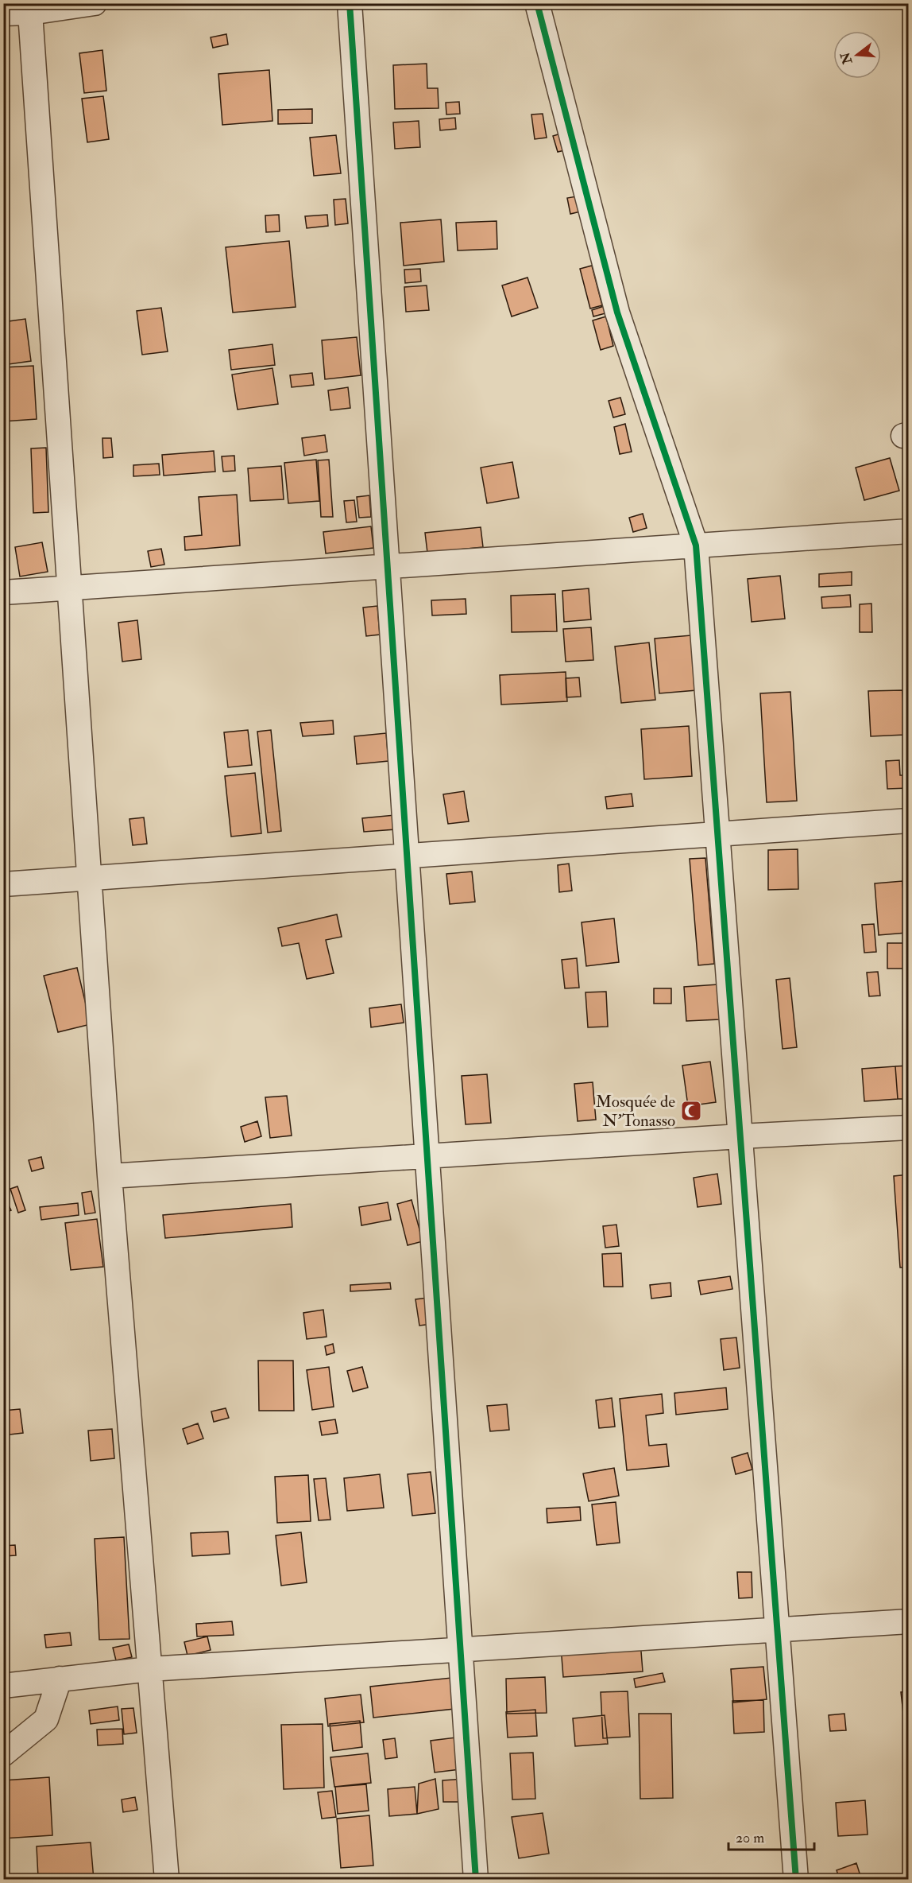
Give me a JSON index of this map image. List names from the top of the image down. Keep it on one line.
{"places":{"mosque":["Mosquée de N'Tonasso"]},"scale_bar":"20 m","north":"left"}
